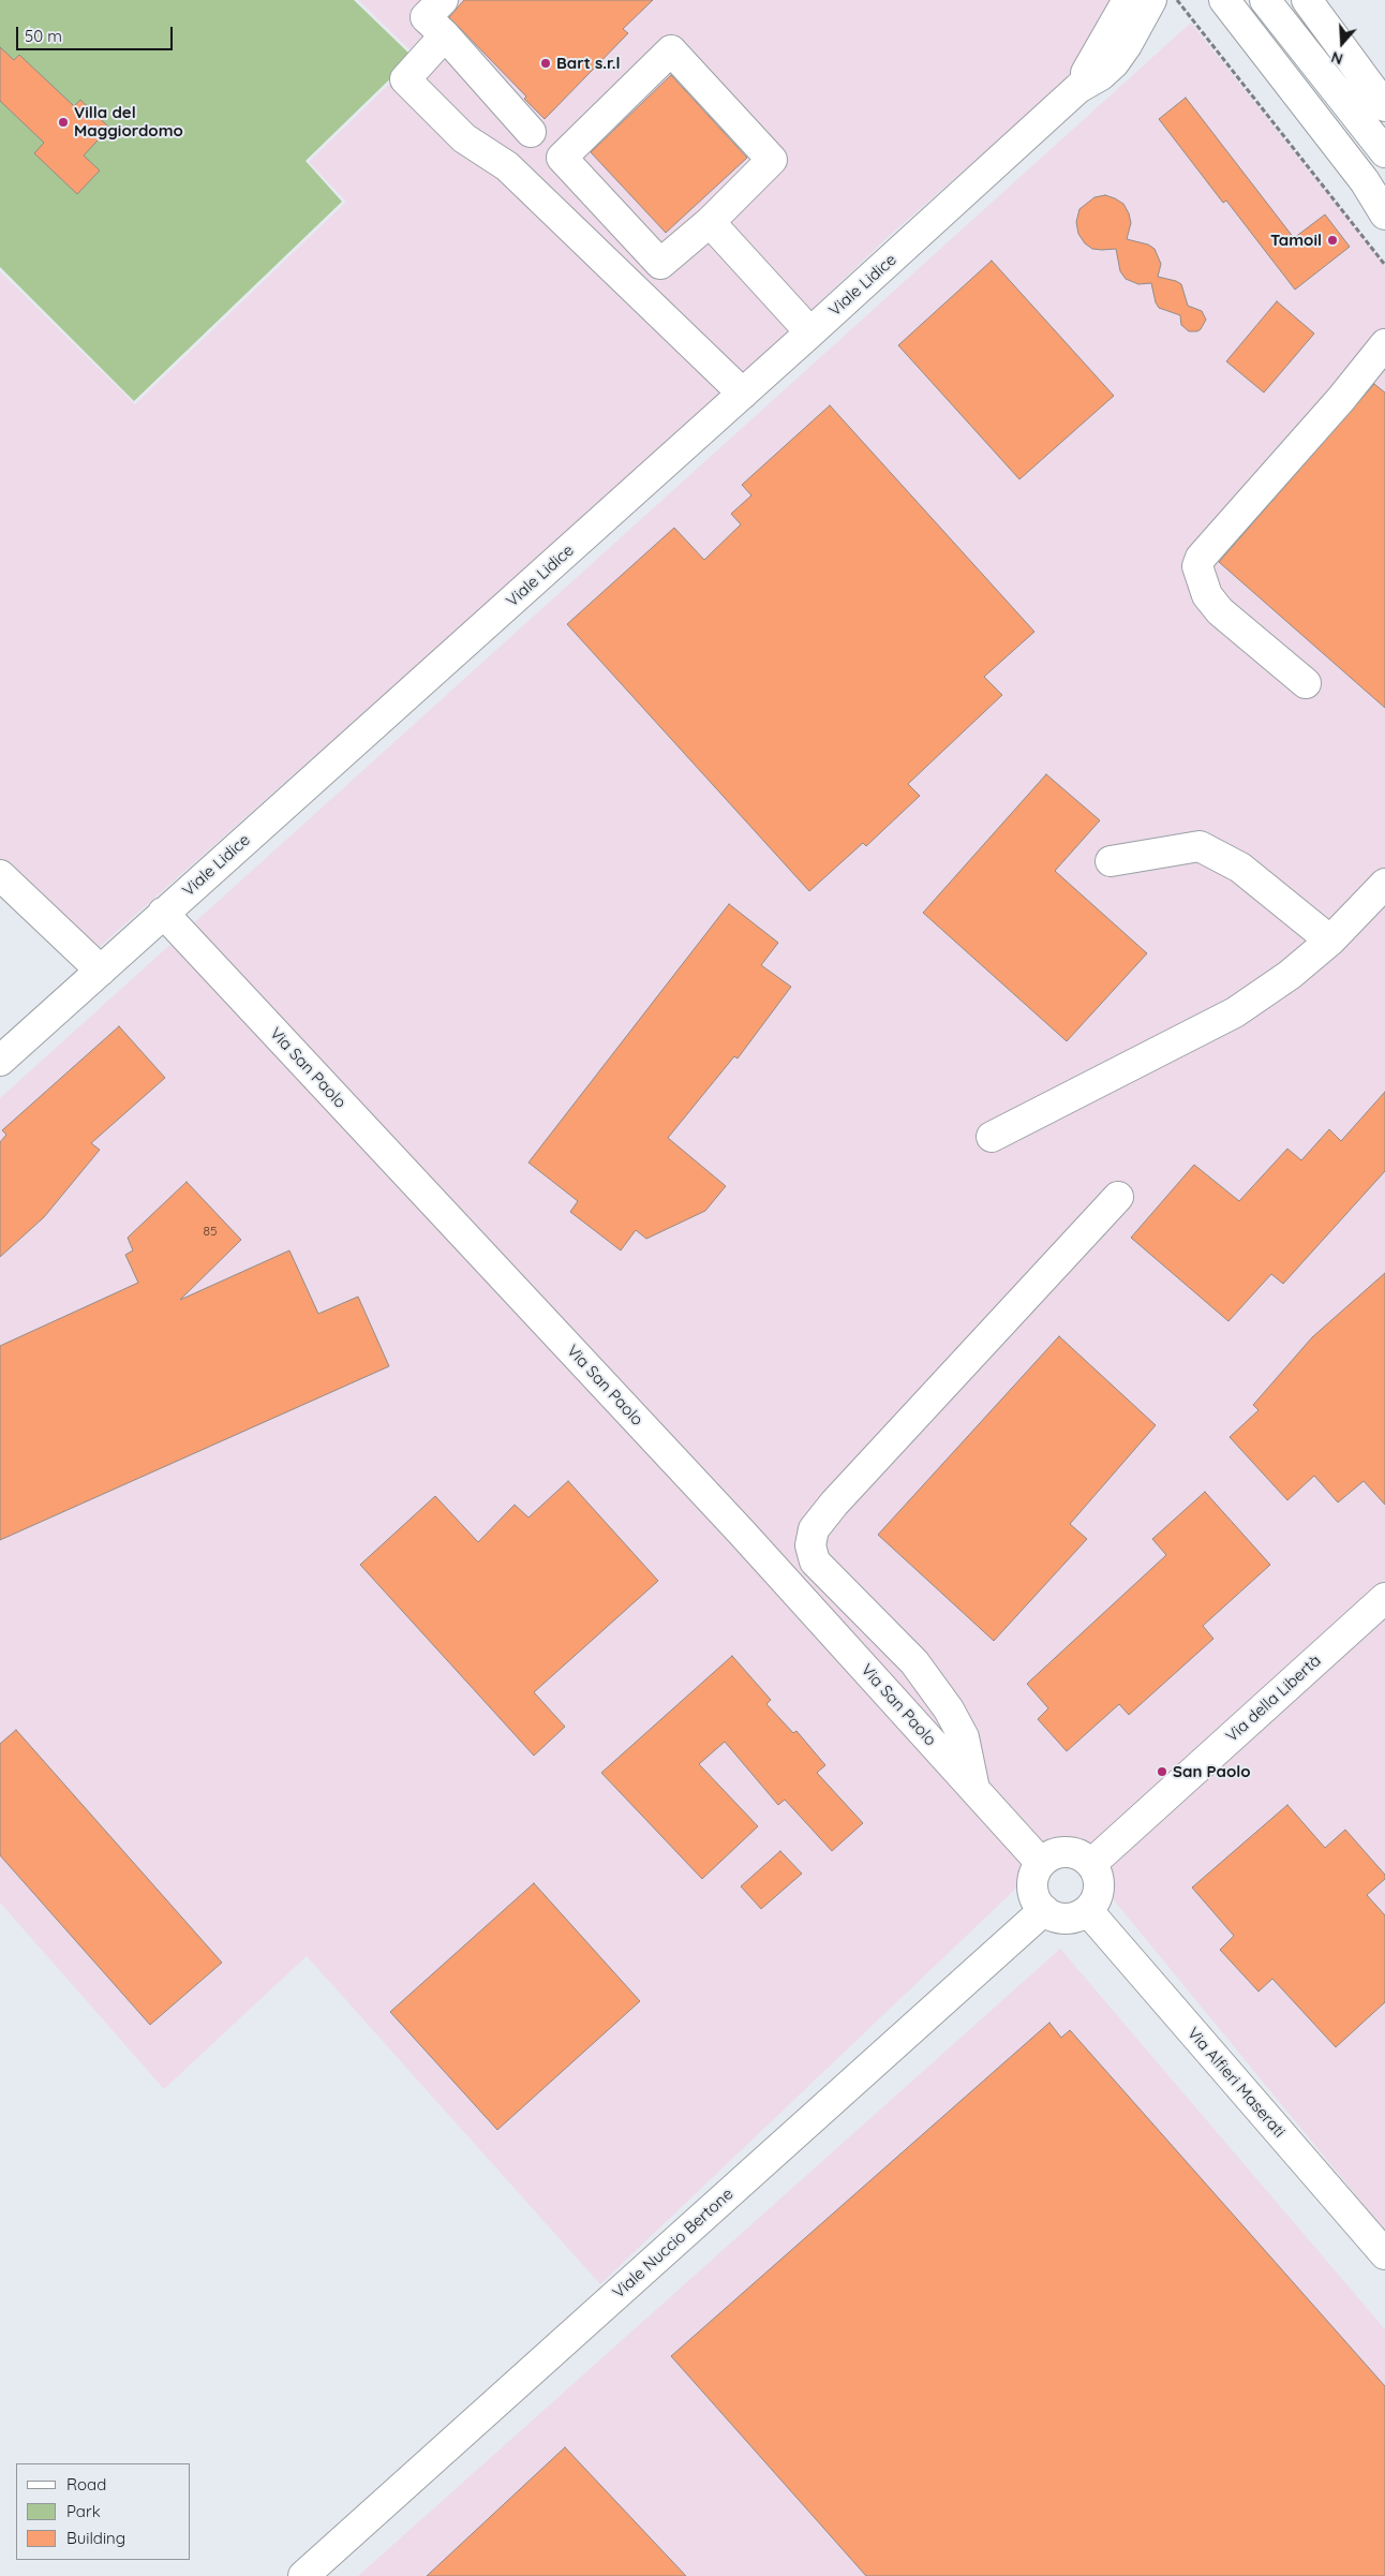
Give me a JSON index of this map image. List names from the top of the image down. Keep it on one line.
{"streets":{"street":["Viale Lidice","Via San Paolo","Via della Libertà","Via Alfieri Maserati","Viale Nuccio Bertone"]},"crossings":[["Viale Lidice","Via San Paolo"],["Via San Paolo","Via della Libertà"],["Via San Paolo","Via Alfieri Maserati"],["Via San Paolo","Viale Nuccio Bertone"],["Via della Libertà","Via Alfieri Maserati"],["Via della Libertà","Viale Nuccio Bertone"],["Via Alfieri Maserati","Viale Nuccio Bertone"]],"places":["Bart s.r.l","Villa del Maggiordomo","Tamoil","San Paolo"],"house_numbers":["85"],"legend":["Road","Park","Building"],"scale_bar":"50 m","north":"bottom"}
